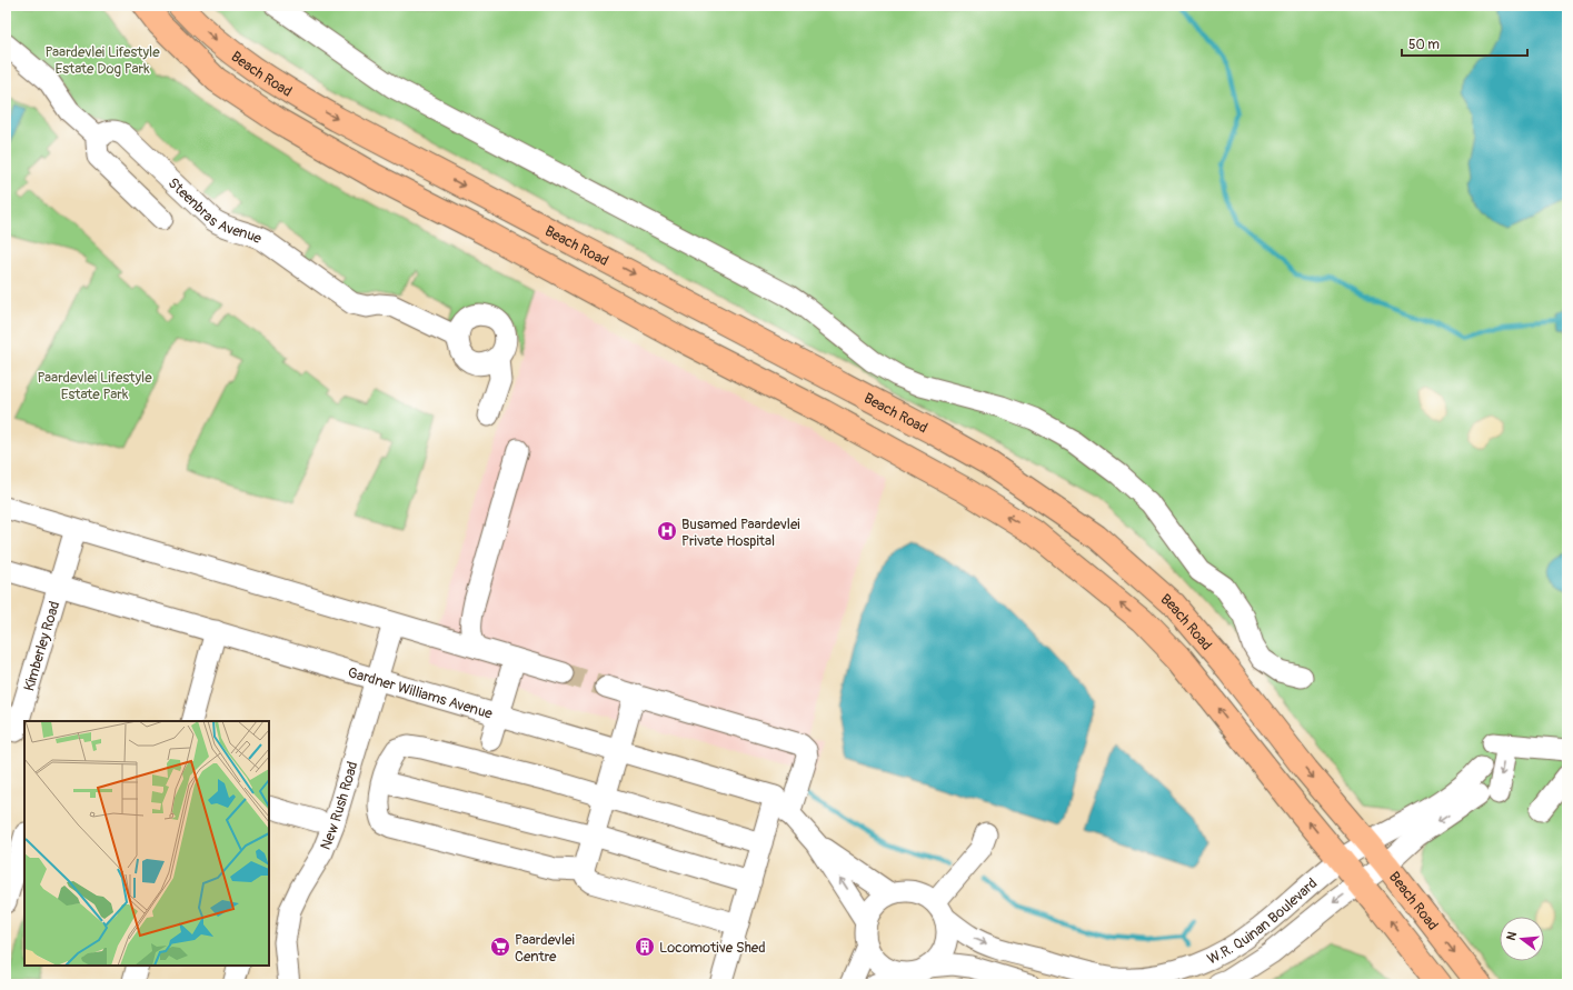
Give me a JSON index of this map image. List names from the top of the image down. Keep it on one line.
{"streets":{"main road":["Beach Road"],"street":["Steenbras Avenue","Kimberley Road","Gardner Williams Avenue","New Rush Road","W.R. Quinan Boulevard"]},"crossings":[["Beach Road","W.R. Quinan Boulevard"],["Kimberley Road","Gardner Williams Avenue"],["Gardner Williams Avenue","New Rush Road"]],"parks":["Paardevlei Lifestyle Estate Dog Park","Paardevlei Lifestyle Estate Park"],"places":{"hospital":["Busamed Paardevlei Private Hospital"],"supermarket":["Paardevlei Centre"],"building":["Locomotive Shed"]},"scale_bar":"50 m","north":"left"}
